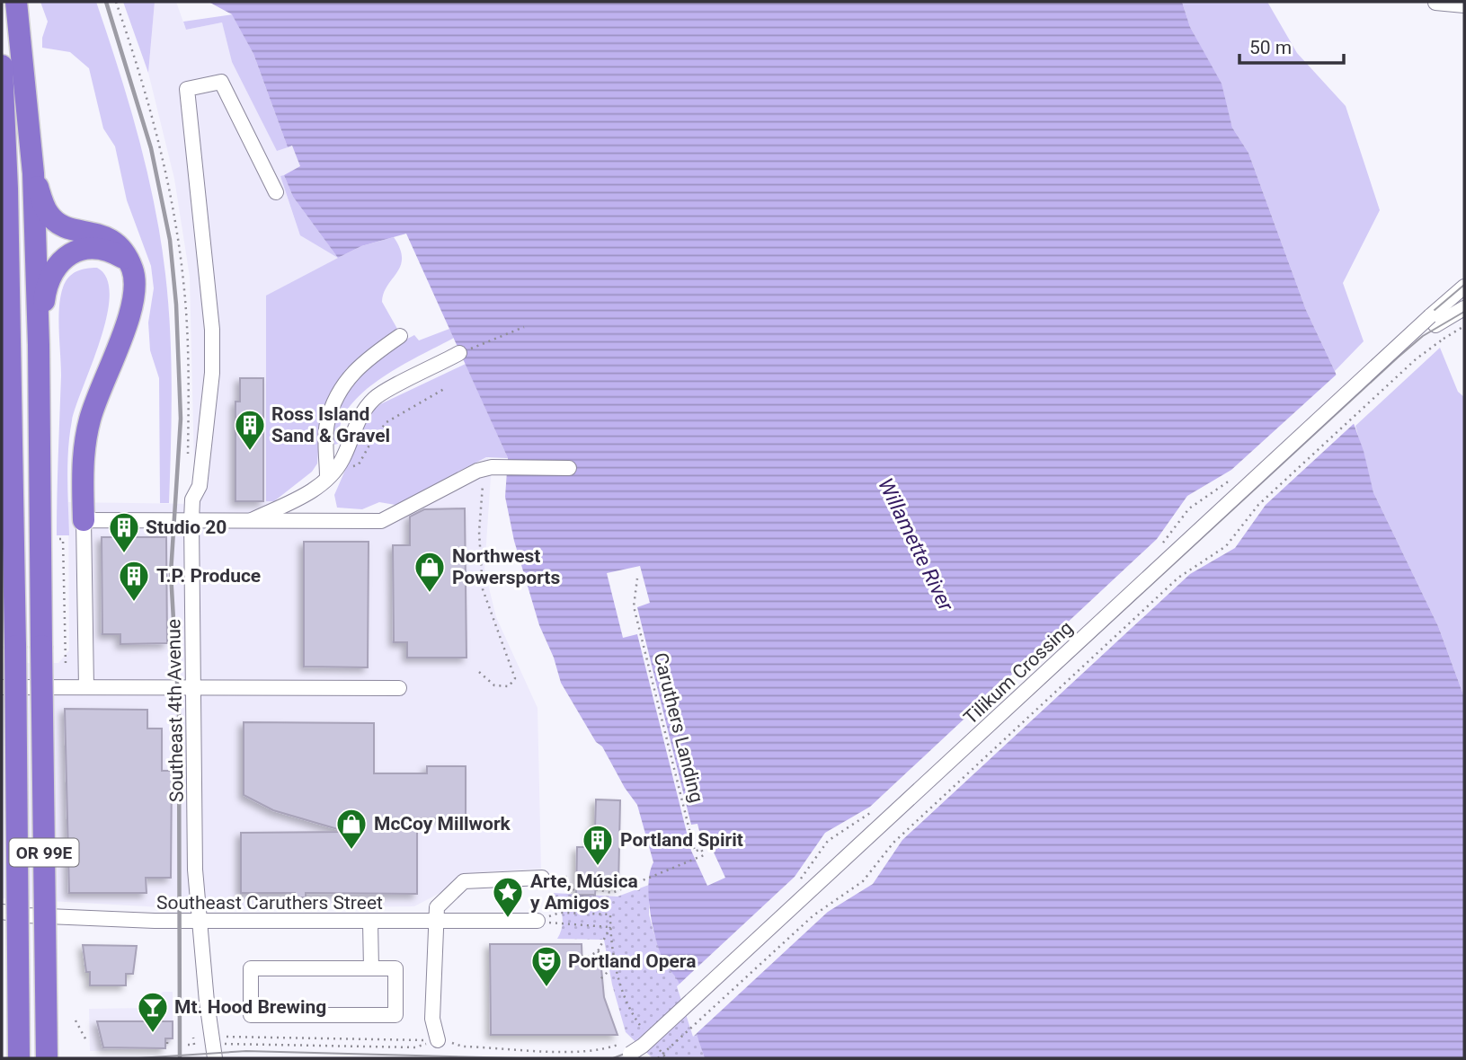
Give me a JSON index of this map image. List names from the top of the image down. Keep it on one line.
{"streets":{"highway":["OR 99E"],"street":["Tilikum Crossing","Southeast 4th Avenue","Southeast Caruthers Street"],"path":["Caruthers Landing"]},"crossings":[["Southeast 4th Avenue","Southeast Caruthers Street"]],"water":["Willamette River"],"places":{"building":["Ross Island Sand & Gravel","Studio 20","T.P. Produce","Portland Spirit"],"shop":["Northwest Powersports","McCoy Millwork"],"place":["Arte, Música y Amigos"],"theatre":["Portland Opera"],"bar":["Mt. Hood Brewing"]},"scale_bar":"50 m"}
